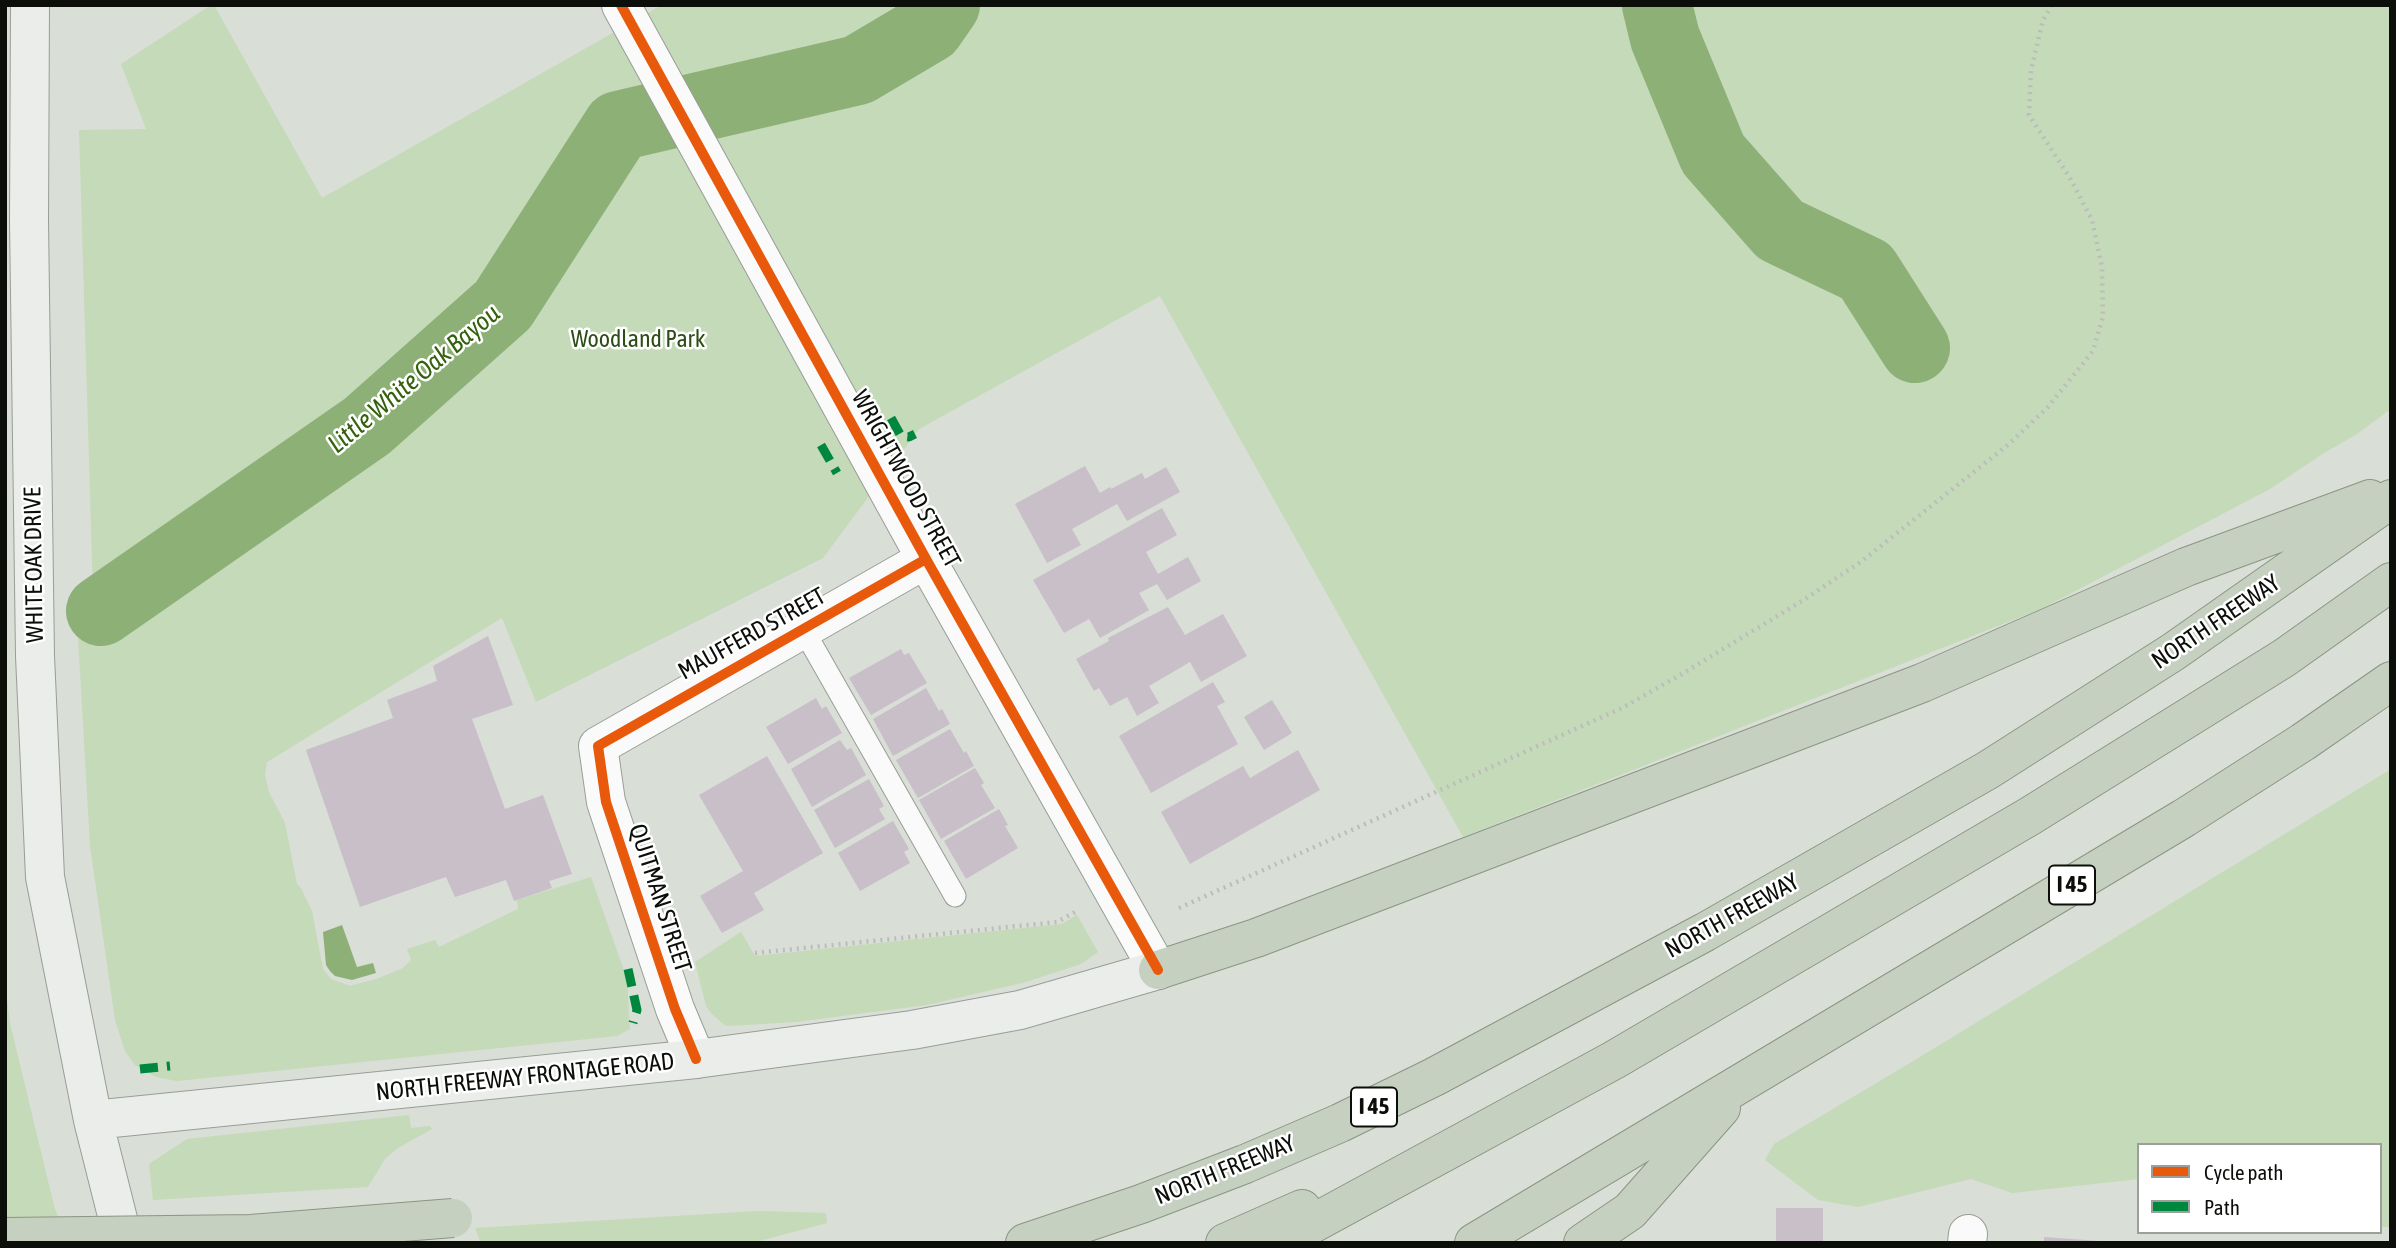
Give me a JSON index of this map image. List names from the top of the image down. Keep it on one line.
{"streets":{"highway":["NORTH FREEWAY","I 45"],"main road":["WHITE OAK DRIVE","NORTH FREEWAY FRONTAGE ROAD"],"street":["WRIGHTWOOD STREET","MAUFFERD STREET","QUITMAN STREET"]},"crossings":[["WRIGHTWOOD STREET","MAUFFERD STREET"],["WRIGHTWOOD STREET","NORTH FREEWAY FRONTAGE ROAD"],["WHITE OAK DRIVE","NORTH FREEWAY FRONTAGE ROAD"],["MAUFFERD STREET","QUITMAN STREET"],["QUITMAN STREET","NORTH FREEWAY FRONTAGE ROAD"]],"water":["Little White Oak Bayou"],"parks":["Woodland Park"],"legend":["Cycle path","Path"]}
